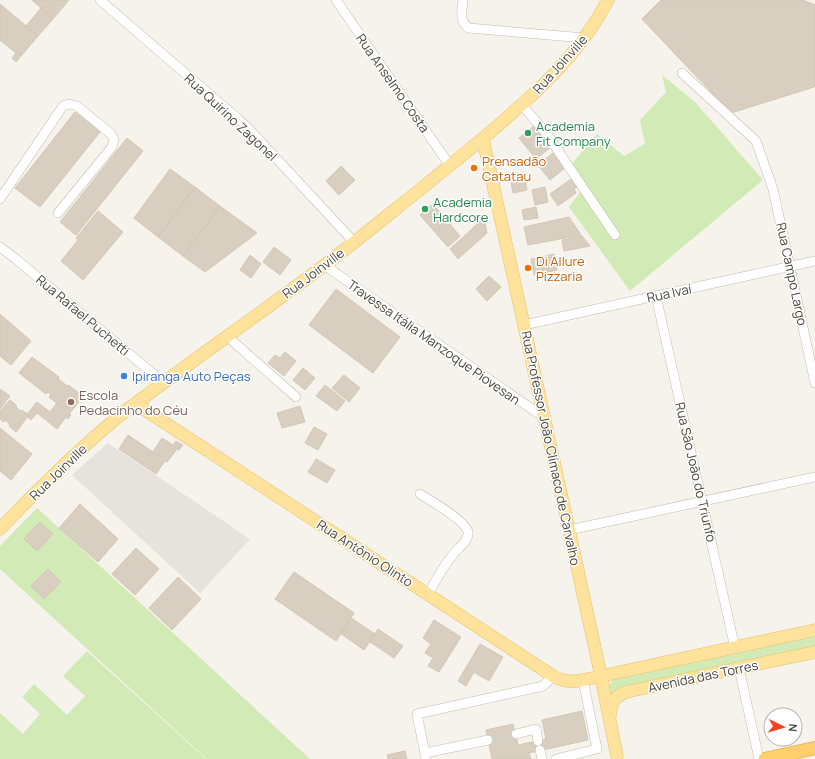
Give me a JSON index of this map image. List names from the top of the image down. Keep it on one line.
{"streets":{"main road":["Rua Joinville","Rua Professor João Clímaco de Carvalho","Rua Antônio Olinto","Avenida das Torres"],"street":["Rua Anselmo Costa","Rua Quirino Zagonel","Rua Campo Largo","Rua Ivaí","Rua Rafael Puchetti","Travessa Itália Manzoque Piovesan","Rua São João do Triunfo"]},"crossings":[["Rua Joinville","Rua Anselmo Costa"],["Rua Joinville","Rua Quirino Zagonel"],["Rua Joinville","Rua Rafael Puchetti"],["Rua Joinville","Travessa Itália Manzoque Piovesan"],["Rua Joinville","Rua Professor João Clímaco de Carvalho"],["Rua Joinville","Rua Antônio Olinto"],["Rua Campo Largo","Rua Ivaí"],["Rua Ivaí","Rua Professor João Clímaco de Carvalho"],["Rua Ivaí","Rua São João do Triunfo"],["Travessa Itália Manzoque Piovesan","Rua Professor João Clímaco de Carvalho"],["Rua Professor João Clímaco de Carvalho","Rua Antônio Olinto"],["Rua Professor João Clímaco de Carvalho","Avenida das Torres"],["Rua São João do Triunfo","Avenida das Torres"],["Rua Antônio Olinto","Avenida das Torres"]],"places":["Academia Fit Company","Prensadão Catatau","Academia Hardcore","Di Allure Pizzaria","Ipiranga Auto Peças","Escola Pedacinho do Céu"],"north":"right"}
